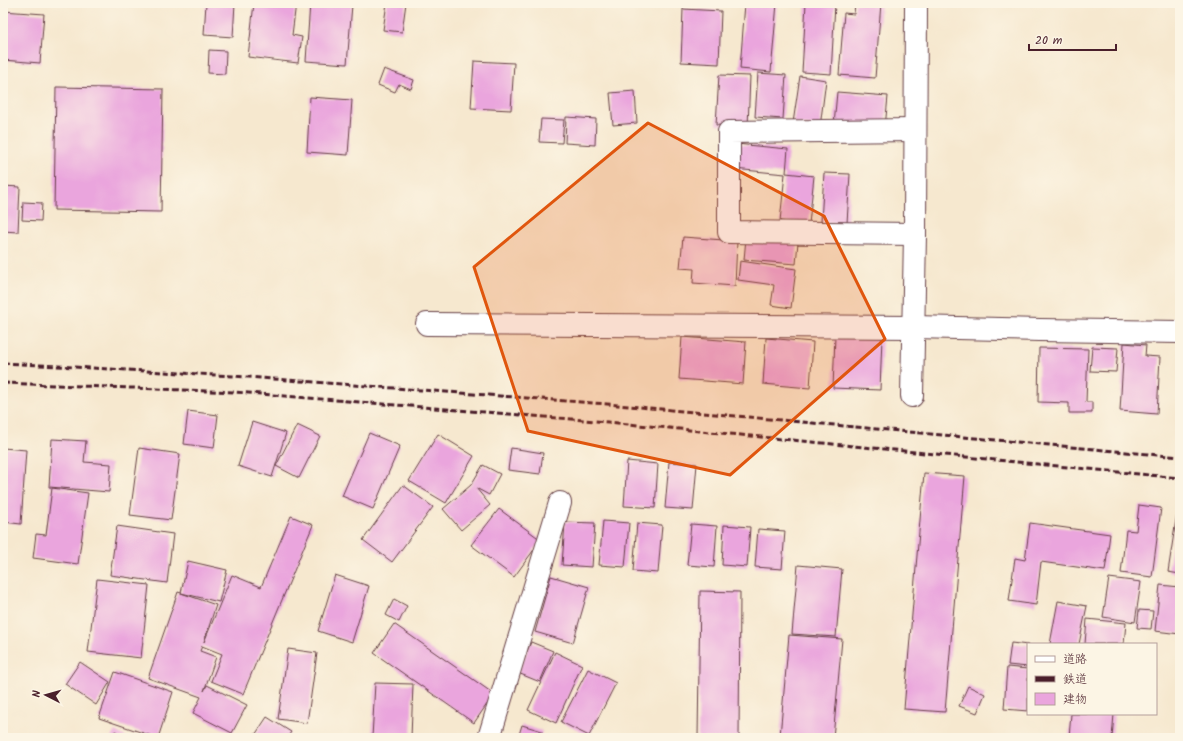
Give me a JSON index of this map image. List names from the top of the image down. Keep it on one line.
{"legend":["道路","鉄道","建物"],"scale_bar":"20 m","north":"left"}
